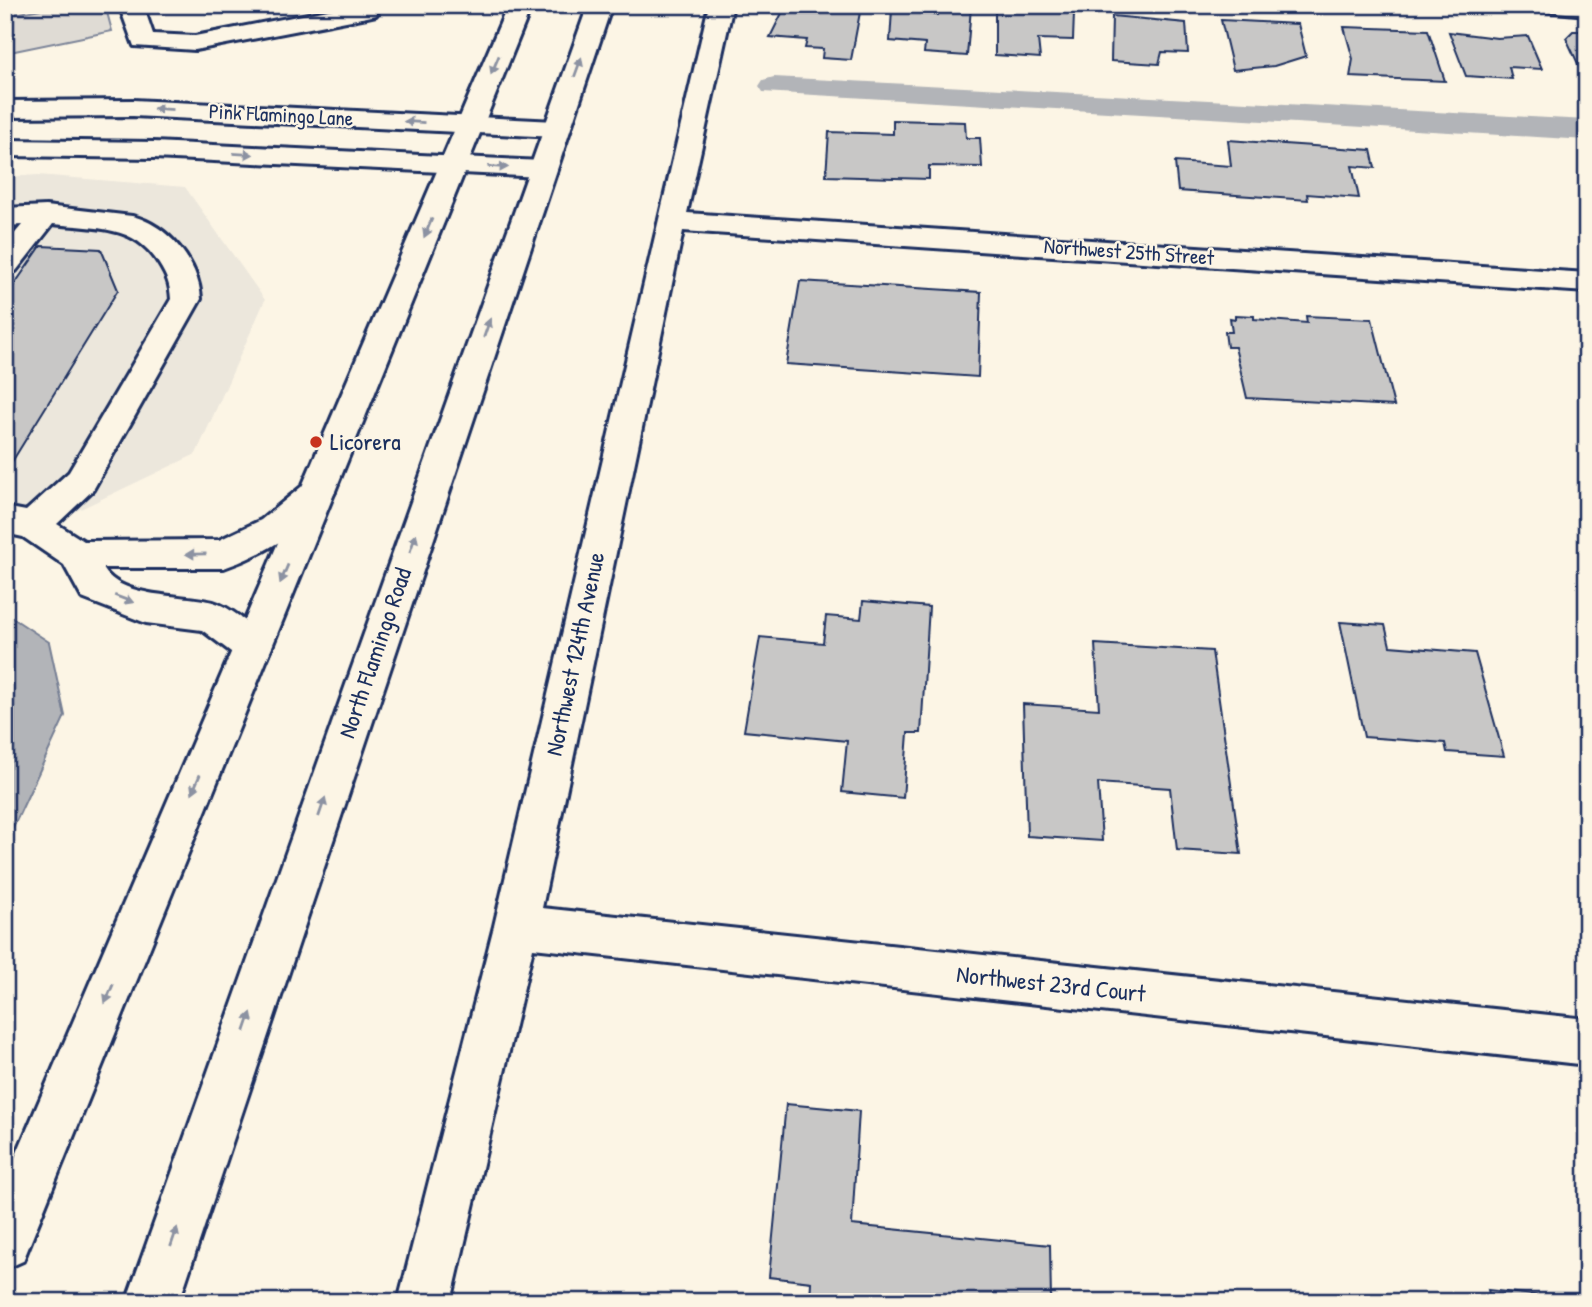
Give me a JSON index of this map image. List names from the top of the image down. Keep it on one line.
{"streets":{"main road":["Pink Flamingo Lane","Northwest 25th Street","North Flamingo Road","Northwest 124th Avenue","Northwest 23rd Court"]},"crossings":[["Pink Flamingo Lane","North Flamingo Road"],["Northwest 25th Street","Northwest 124th Avenue"],["Northwest 124th Avenue","Northwest 23rd Court"]],"places":["Licorera"]}
